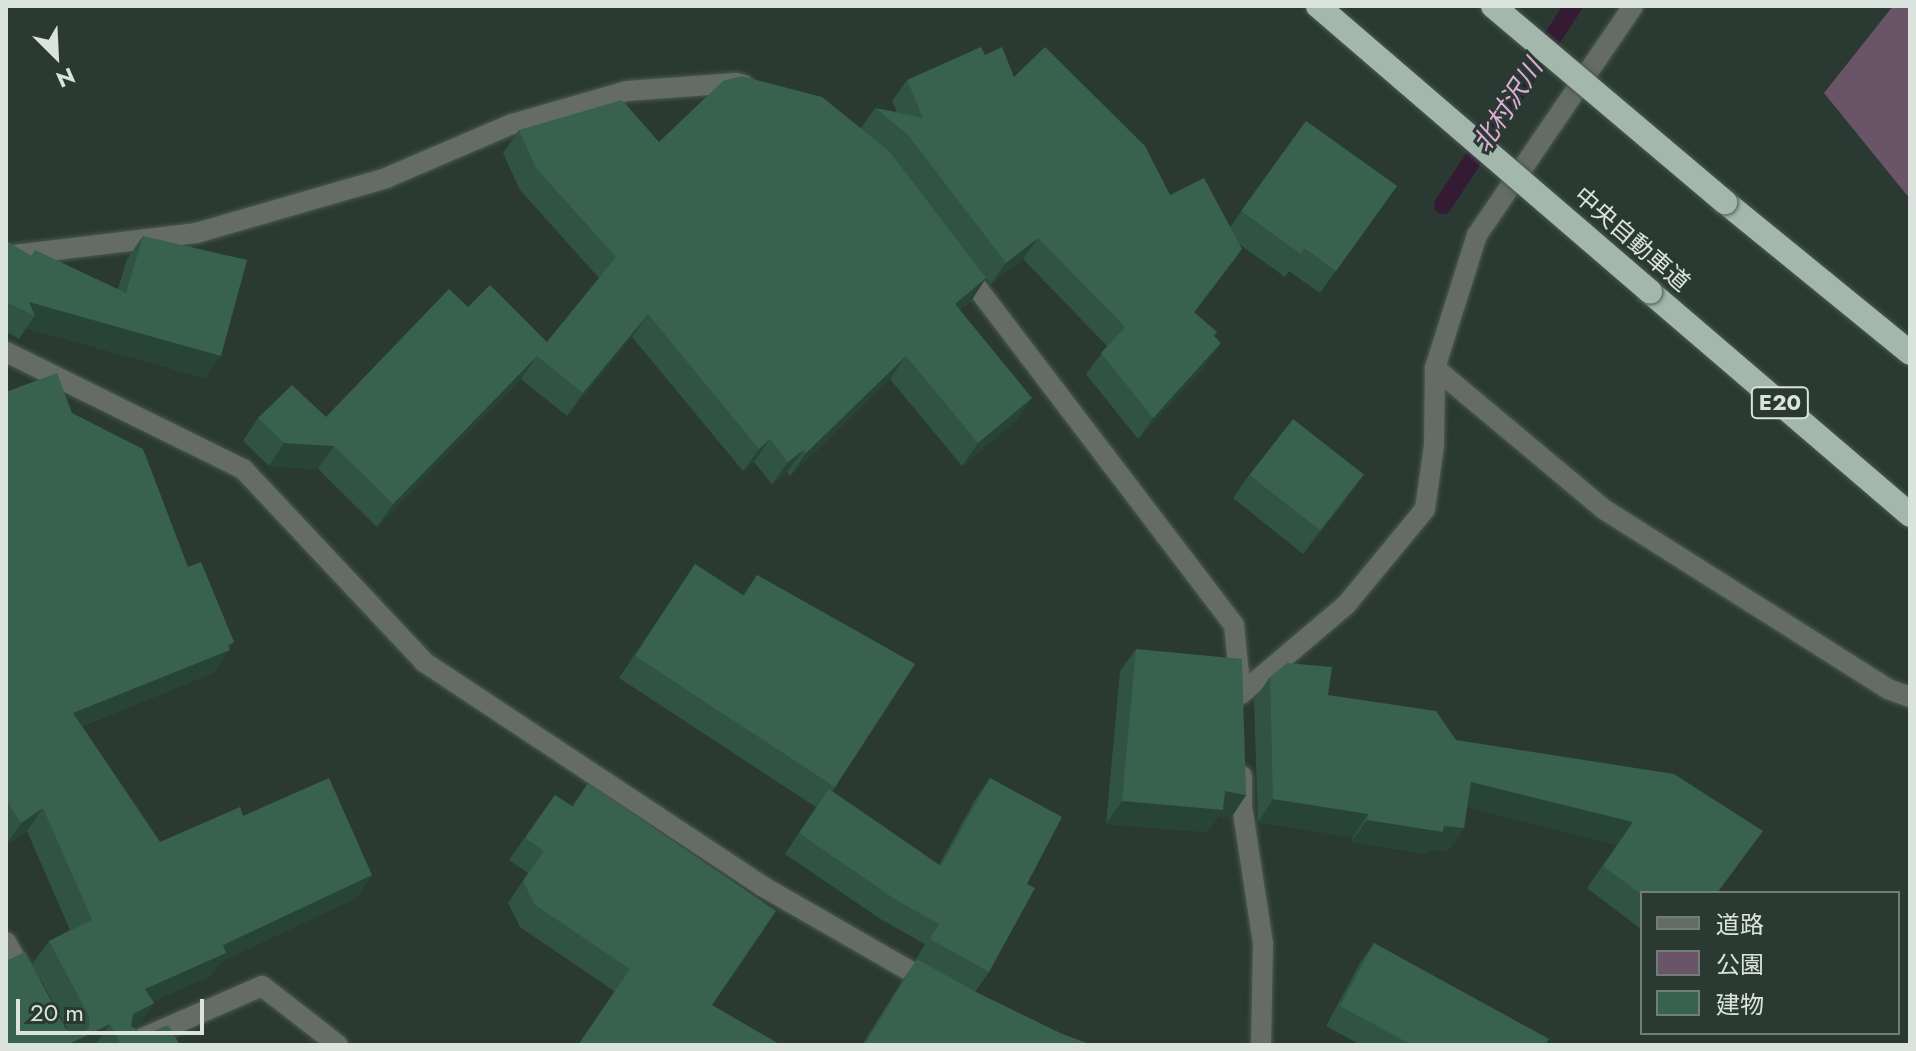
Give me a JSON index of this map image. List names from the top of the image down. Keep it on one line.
{"streets":{"highway":["中央自動車道","E20"]},"water":["北村沢川"],"legend":["道路","公園","建物"],"scale_bar":"20 m","north":"bottom right"}
